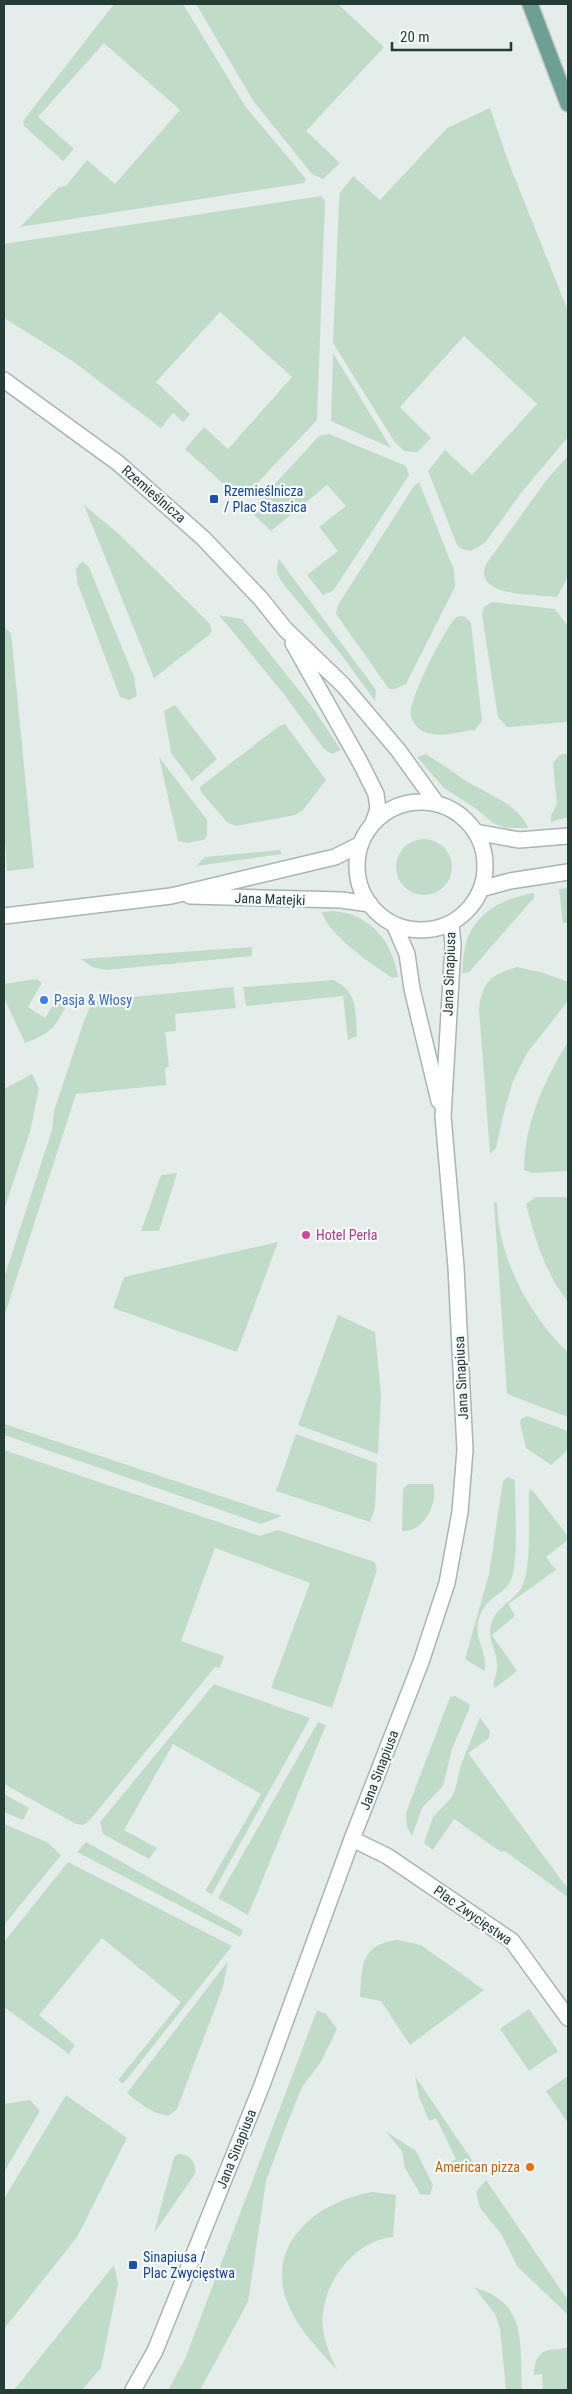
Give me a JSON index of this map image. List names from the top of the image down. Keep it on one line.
{"streets":{"street":["Rzemieślnicza","Jana Matejki","Jana Sinapiusa","Plac Zwycięstwa"]},"crossings":[["Rzemieślnicza","Jana Matejki"],["Rzemieślnicza","Jana Sinapiusa"],["Jana Matejki","Jana Sinapiusa"],["Jana Sinapiusa","Plac Zwycięstwa"]],"places":{"transit":["Rzemieślnicza / Plac Staszica","Sinapiusa / Plac Zwycięstwa"],"other":["Pasja & Włosy","Hotel Perła","American pizza"]},"scale_bar":"20 m"}
